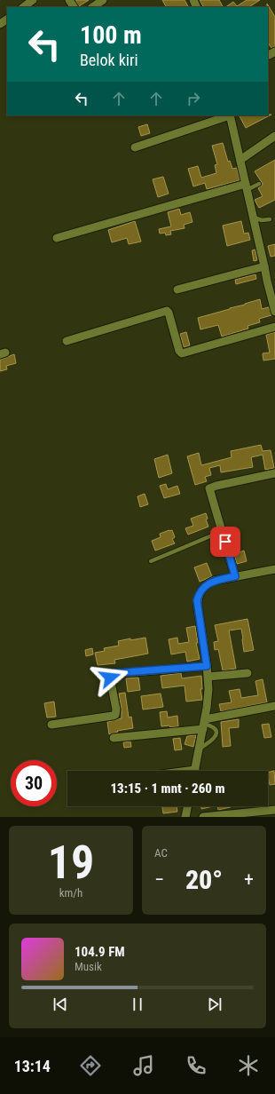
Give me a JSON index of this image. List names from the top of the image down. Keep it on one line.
{"page":{"turn":["100 m","Belok kiri"],"limit":"30","trip":"13:15 · 1 mnt · 260 m","tile":[["19","km/h"],"AC"],"heat":["−","20°","+"],"song":["104.9 FM","Musik"],"tabs":"13:14"}}
